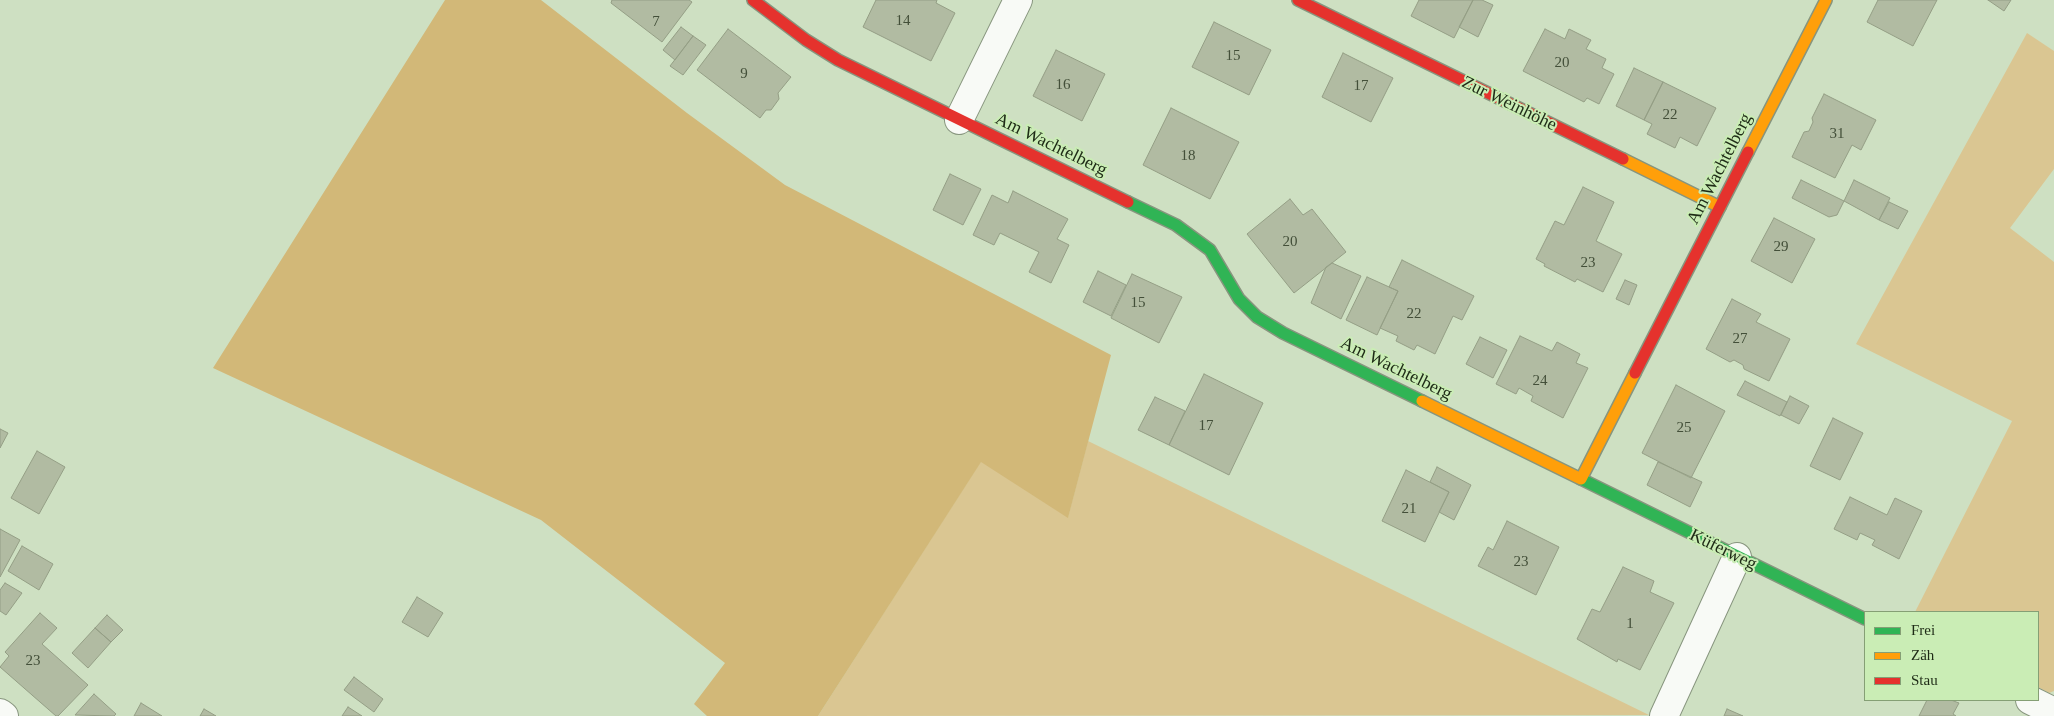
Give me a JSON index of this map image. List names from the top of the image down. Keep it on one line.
{"streets":{"street":["Zur Weinhöhe","Am Wachtelberg","Küferweg"]},"crossings":[["Zur Weinhöhe","Am Wachtelberg"],["Am Wachtelberg","Küferweg"]],"house_numbers":["14","7","15","20","9","16","17","22","31","18","20","29","23","15","22","27","24","17","25","21","23","1","23"],"legend":["Frei","Zäh","Stau"]}
